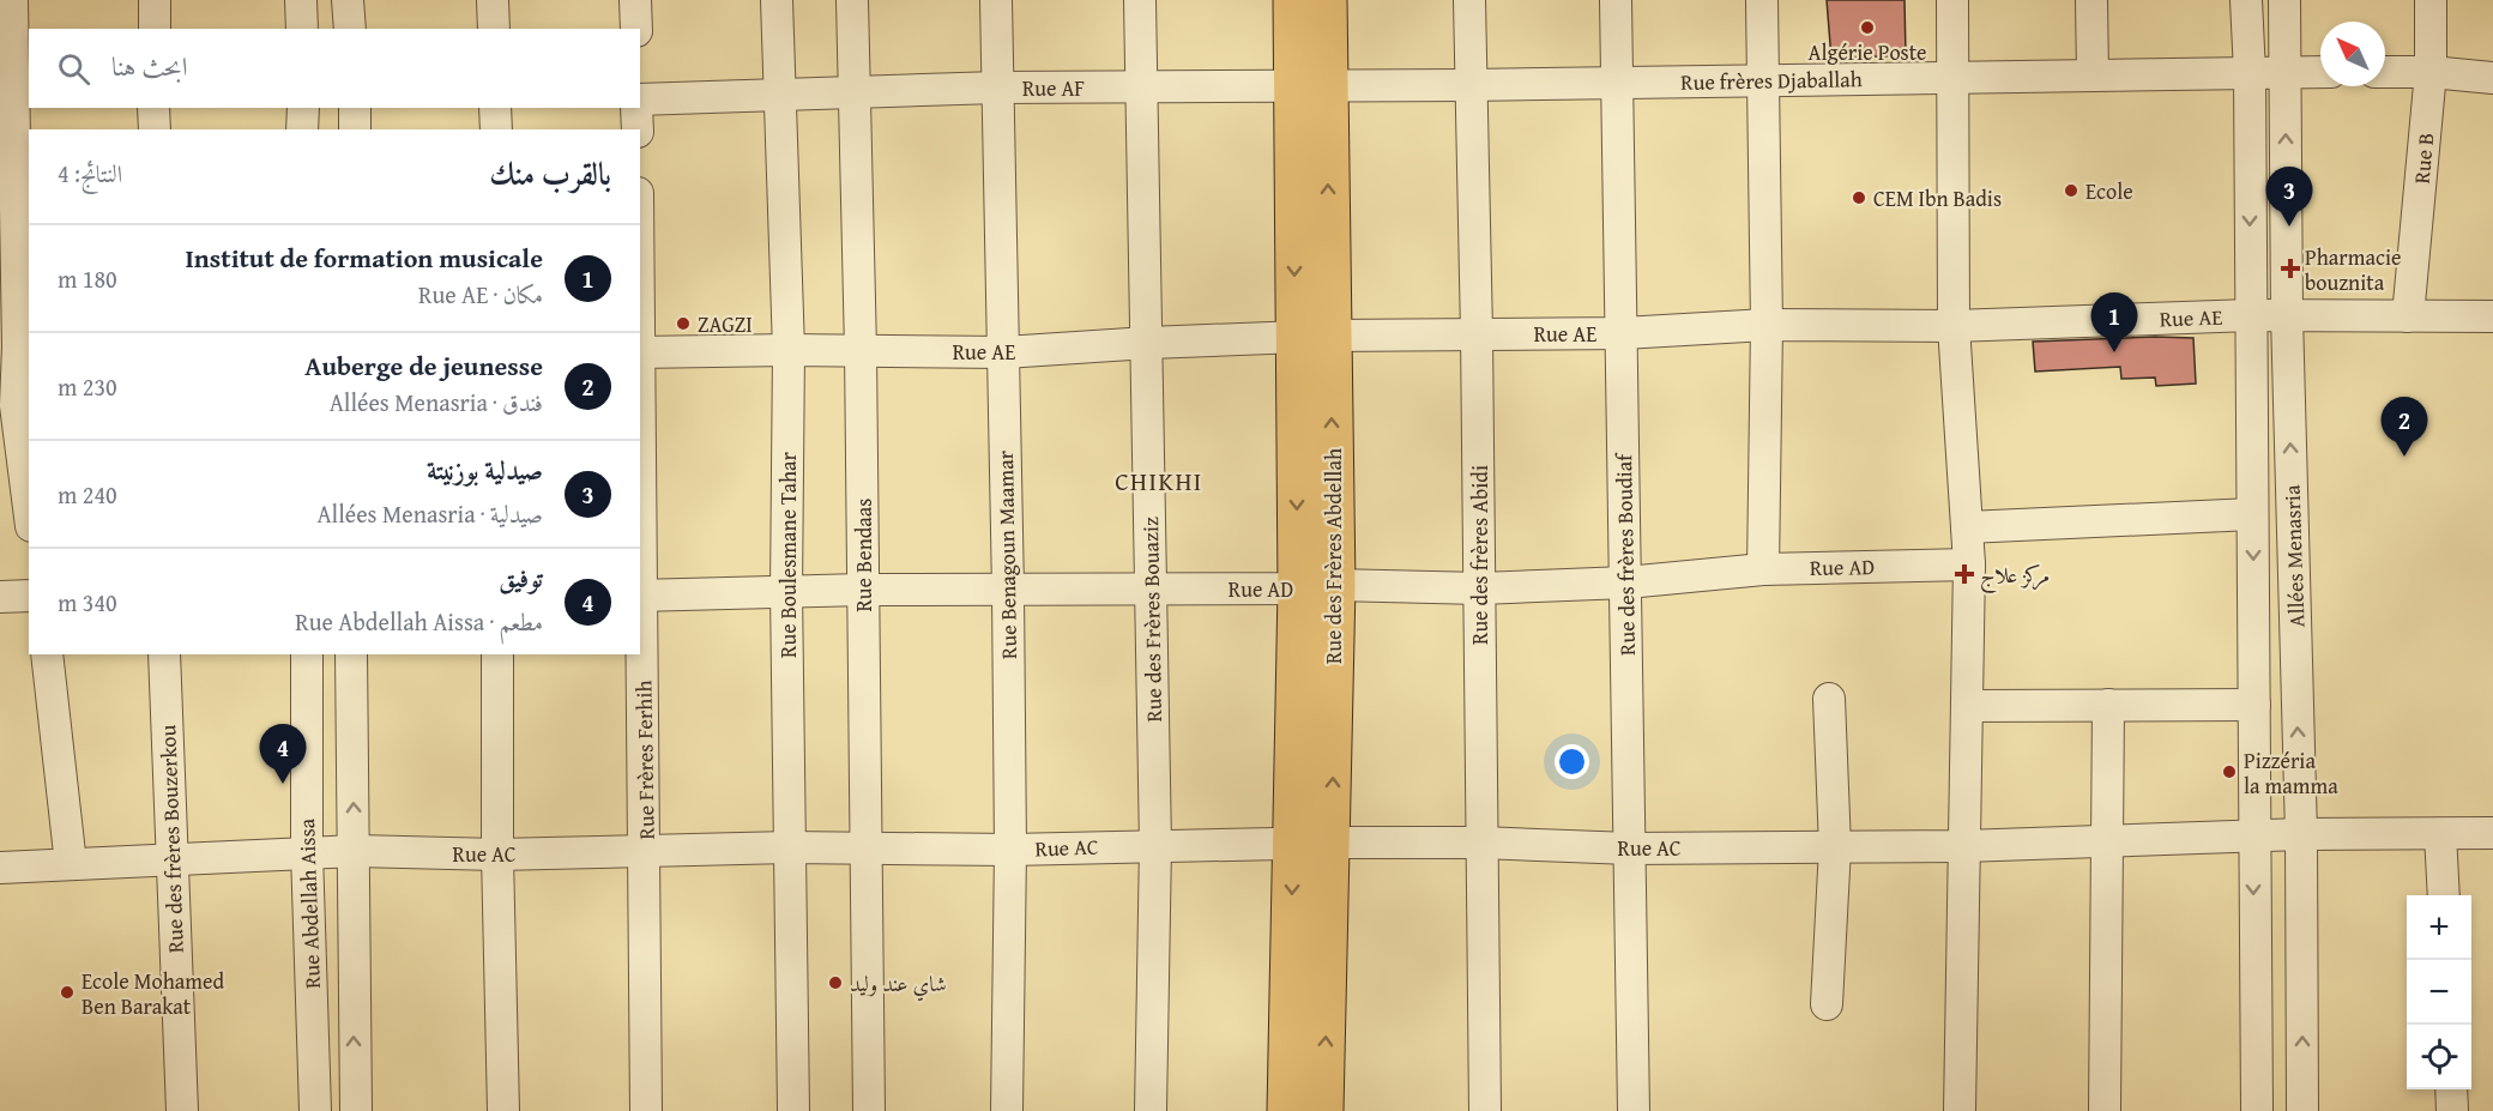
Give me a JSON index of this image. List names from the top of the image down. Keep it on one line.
{"streets":{"main road":["Rue des Frères Abdellah"],"street":["Rue frères Djaballah","Rue AF","Rue B","Rue AE","Rue Boulesmane Tahar","Rue Bendaas","Rue Benagoun Maamar","Rue des frères Abidi","Rue des frères Boudiaf","Allées Menasria","Rue AD","Rue des Frères Bouaziz","Rue Frères Ferhih","Rue des frères Bouzerkou","Rue AC","Rue Abdellah Aissa"]},"crossings":[["Rue frères Djaballah","Rue AF"],["Rue frères Djaballah","Rue des frères Abidi"],["Rue frères Djaballah","Rue des frères Boudiaf"],["Rue frères Djaballah","Allées Menasria"],["Rue AF","Rue Boulesmane Tahar"],["Rue AF","Rue Bendaas"],["Rue AF","Rue Benagoun Maamar"],["Rue AF","Rue des frères Abidi"],["Rue AF","Rue des Frères Abdellah"],["Rue AF","Rue des Frères Bouaziz"],["Rue B","Rue AE"],["Rue AE","Rue Boulesmane Tahar"],["Rue AE","Rue Bendaas"],["Rue AE","Rue Benagoun Maamar"],["Rue AE","Rue des frères Abidi"],["Rue AE","Rue des frères Boudiaf"],["Rue AE","Rue des Frères Abdellah"],["Rue AE","Allées Menasria"],["Rue AE","Rue des Frères Bouaziz"],["Rue AE","Rue Frères Ferhih"],["Rue Boulesmane Tahar","Rue AD"],["Rue Boulesmane Tahar","Rue AC"],["Rue Bendaas","Rue AD"],["Rue Bendaas","Rue AC"],["Rue Benagoun Maamar","Rue AD"],["Rue Benagoun Maamar","Rue AC"],["Rue des frères Abidi","Rue AD"],["Rue des frères Abidi","Rue AC"],["Rue des frères Boudiaf","Rue AD"],["Rue des frères Boudiaf","Rue AC"],["Rue des Frères Abdellah","Rue AD"],["Rue des Frères Abdellah","Rue AC"],["Allées Menasria","Rue AC"],["Rue AD","Rue des Frères Bouaziz"],["Rue AD","Rue Frères Ferhih"],["Rue des Frères Bouaziz","Rue AC"],["Rue Frères Ferhih","Rue AC"],["Rue des frères Bouzerkou","Rue AC"],["Rue AC","Rue Abdellah Aissa"]],"districts":["CHIKHI"],"places":{"other":["Algérie Poste","Ecole","CEM Ibn Badis","ZAGZI","Pizzéria la mamma","شاي عند وليد","Ecole Mohamed Ben Barakat"],"health":["Pharmacie bouznita","مركز علاج"]},"north":"top left","page":{"search":"ابحث هنا","heading":["بالقرب منك","النتائج: 4"],"pins":["3","1","2","4"],"list":[{"mark":"1","name":"Institut de formation musicale","note":"مكان · Rue AE","value":"180 m"},{"mark":"2","name":"Auberge de jeunesse","note":"فندق · Allées Menasria","value":"230 m"},{"mark":"3","name":"صيدلية بوزنيتة","note":"صيدلية · Allées Menasria","value":"240 m"},{"mark":"4","name":"توفيق","note":"مطعم · Rue Abdellah Aissa","value":"340 m"}],"map_buttons":["+","−"]}}
